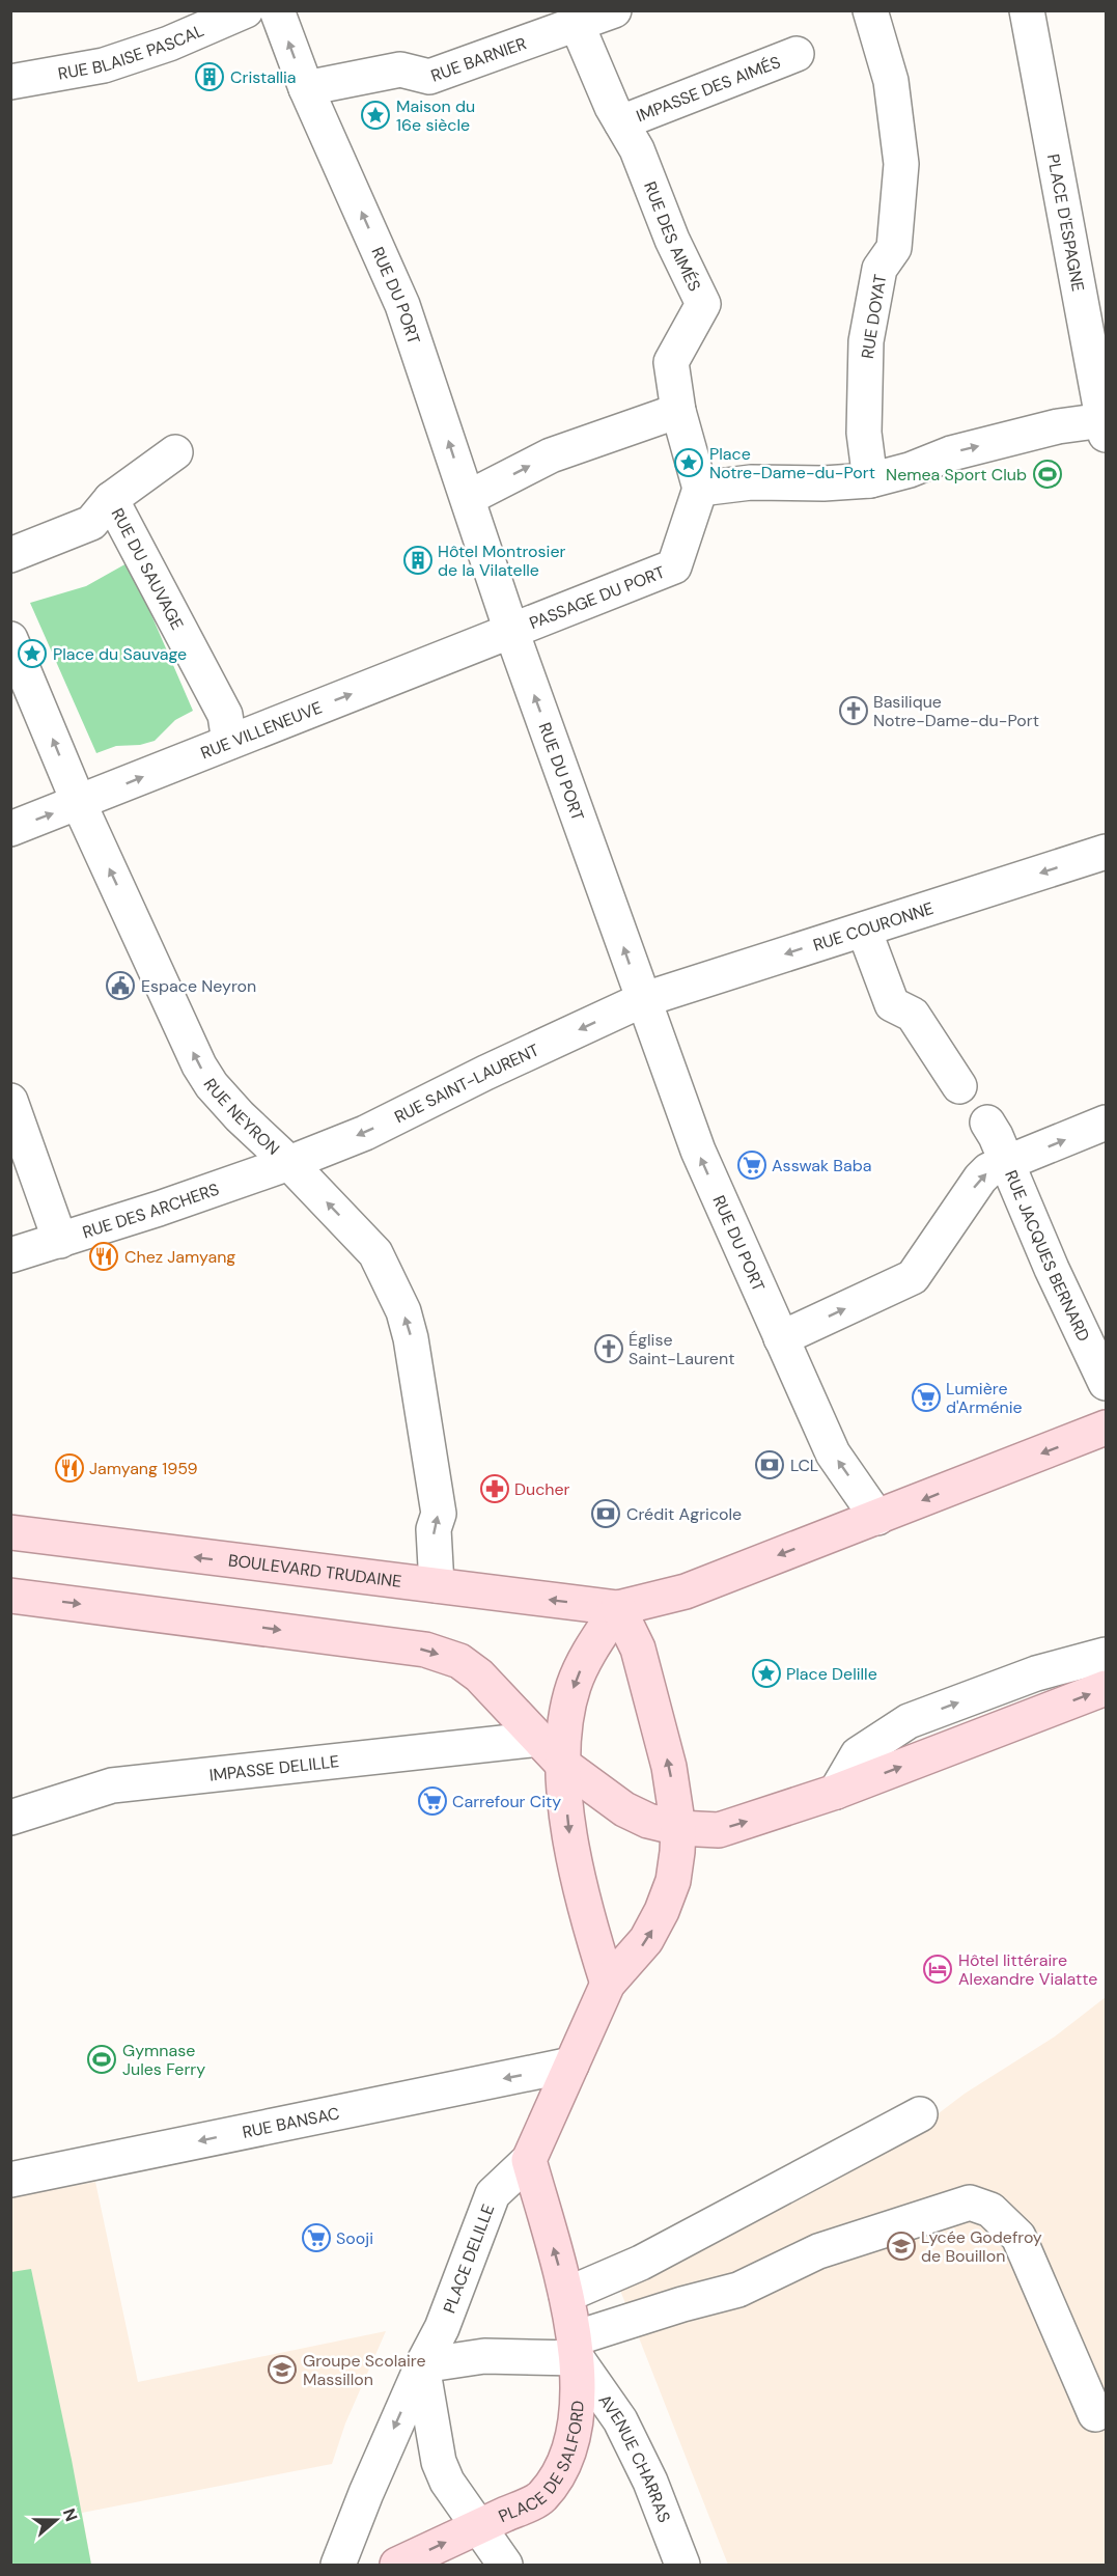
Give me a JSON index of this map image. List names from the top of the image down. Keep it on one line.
{"streets":{"main road":["BOULEVARD TRUDAINE","PLACE DELILLE","PLACE DE SALFORD"],"street":["RUE BLAISE PASCAL","RUE BARNIER","IMPASSE DES AIMÉS","PLACE D'ESPAGNE","RUE DES AIMÉS","RUE DU PORT","RUE DOYAT","RUE DU SAUVAGE","PASSAGE DU PORT","RUE VILLENEUVE","RUE COURONNE","RUE SAINT-LAURENT","RUE NEYRON","RUE DES ARCHERS","RUE JACQUES BERNARD","IMPASSE DELILLE","RUE BANSAC","AVENUE CHARRAS"]},"crossings":[["RUE BARNIER","RUE DES AIMÉS"],["RUE BARNIER","RUE DU PORT"],["IMPASSE DES AIMÉS","RUE DES AIMÉS"],["RUE DES AIMÉS","PASSAGE DU PORT"],["RUE DU PORT","PASSAGE DU PORT"],["RUE DU PORT","RUE VILLENEUVE"],["RUE DU PORT","RUE COURONNE"],["RUE DU PORT","RUE SAINT-LAURENT"],["RUE DU SAUVAGE","RUE VILLENEUVE"],["PASSAGE DU PORT","RUE VILLENEUVE"],["RUE VILLENEUVE","RUE NEYRON"],["RUE COURONNE","RUE SAINT-LAURENT"],["RUE SAINT-LAURENT","RUE NEYRON"],["RUE SAINT-LAURENT","RUE DES ARCHERS"],["RUE NEYRON","RUE DES ARCHERS"],["RUE NEYRON","BOULEVARD TRUDAINE"],["BOULEVARD TRUDAINE","PLACE DELILLE"],["RUE BANSAC","PLACE DELILLE"],["PLACE DELILLE","PLACE DE SALFORD"],["PLACE DE SALFORD","AVENUE CHARRAS"]],"one_way":["RUE DU PORT","RUE VILLENEUVE","RUE SAINT-LAURENT","RUE NEYRON"],"places":{"building":["Cristallia","Hôtel Montrosier de la Vilatelle"],"place":["Maison du 16e siècle","Place Notre-Dame-du-Port","Place du Sauvage","Place Delille"],"sports":["Nemea Sport Club","Gymnase Jules Ferry"],"church":["Basilique Notre-Dame-du-Port","Église Saint-Laurent"],"public building":["Espace Neyron"],"supermarket":["Asswak Baba","Lumière d'Arménie","Carrefour City","Sooji"],"restaurant":["Chez Jamyang","Jamyang 1959"],"bank":["LCL","Crédit Agricole"],"pharmacy":["Ducher"],"hotel":["Hôtel littéraire Alexandre Vialatte"],"school or university":["Lycée Godefroy de Bouillon","Groupe Scolaire Massillon"]},"north":"right"}
